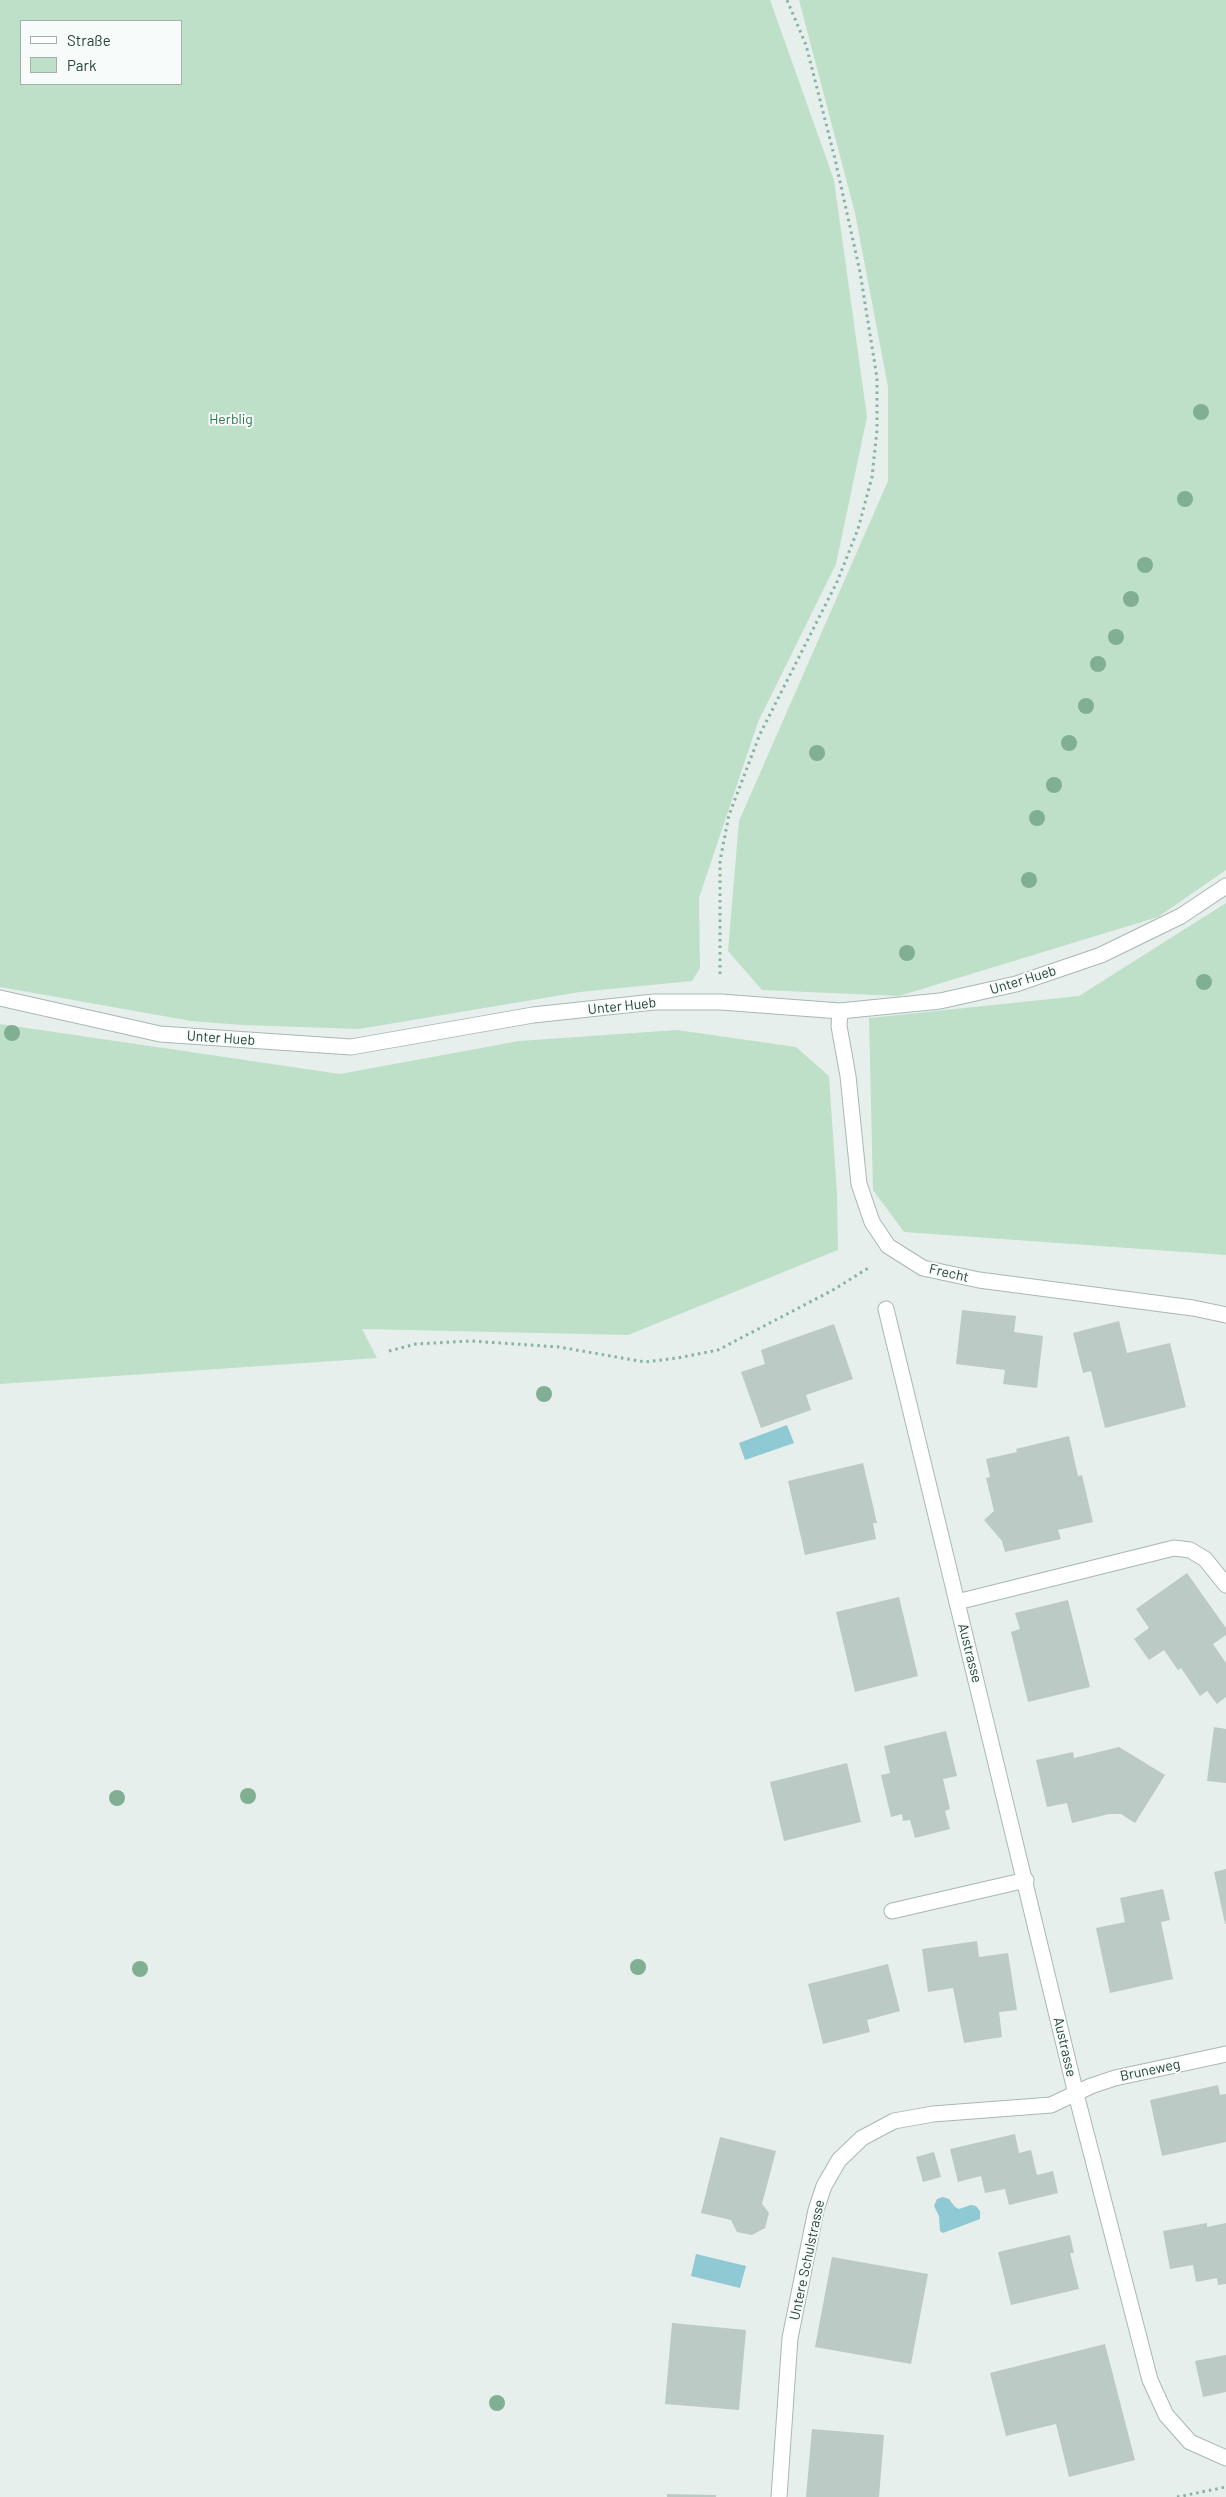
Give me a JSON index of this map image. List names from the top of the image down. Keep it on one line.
{"streets":{"street":["Unter Hueb","Frecht","Austrasse","Bruneweg","Untere Schulstrasse"]},"crossings":[["Unter Hueb","Frecht"],["Austrasse","Bruneweg"],["Austrasse","Untere Schulstrasse"],["Bruneweg","Untere Schulstrasse"]],"parks":["Herblig"],"legend":["Straße","Park"]}
